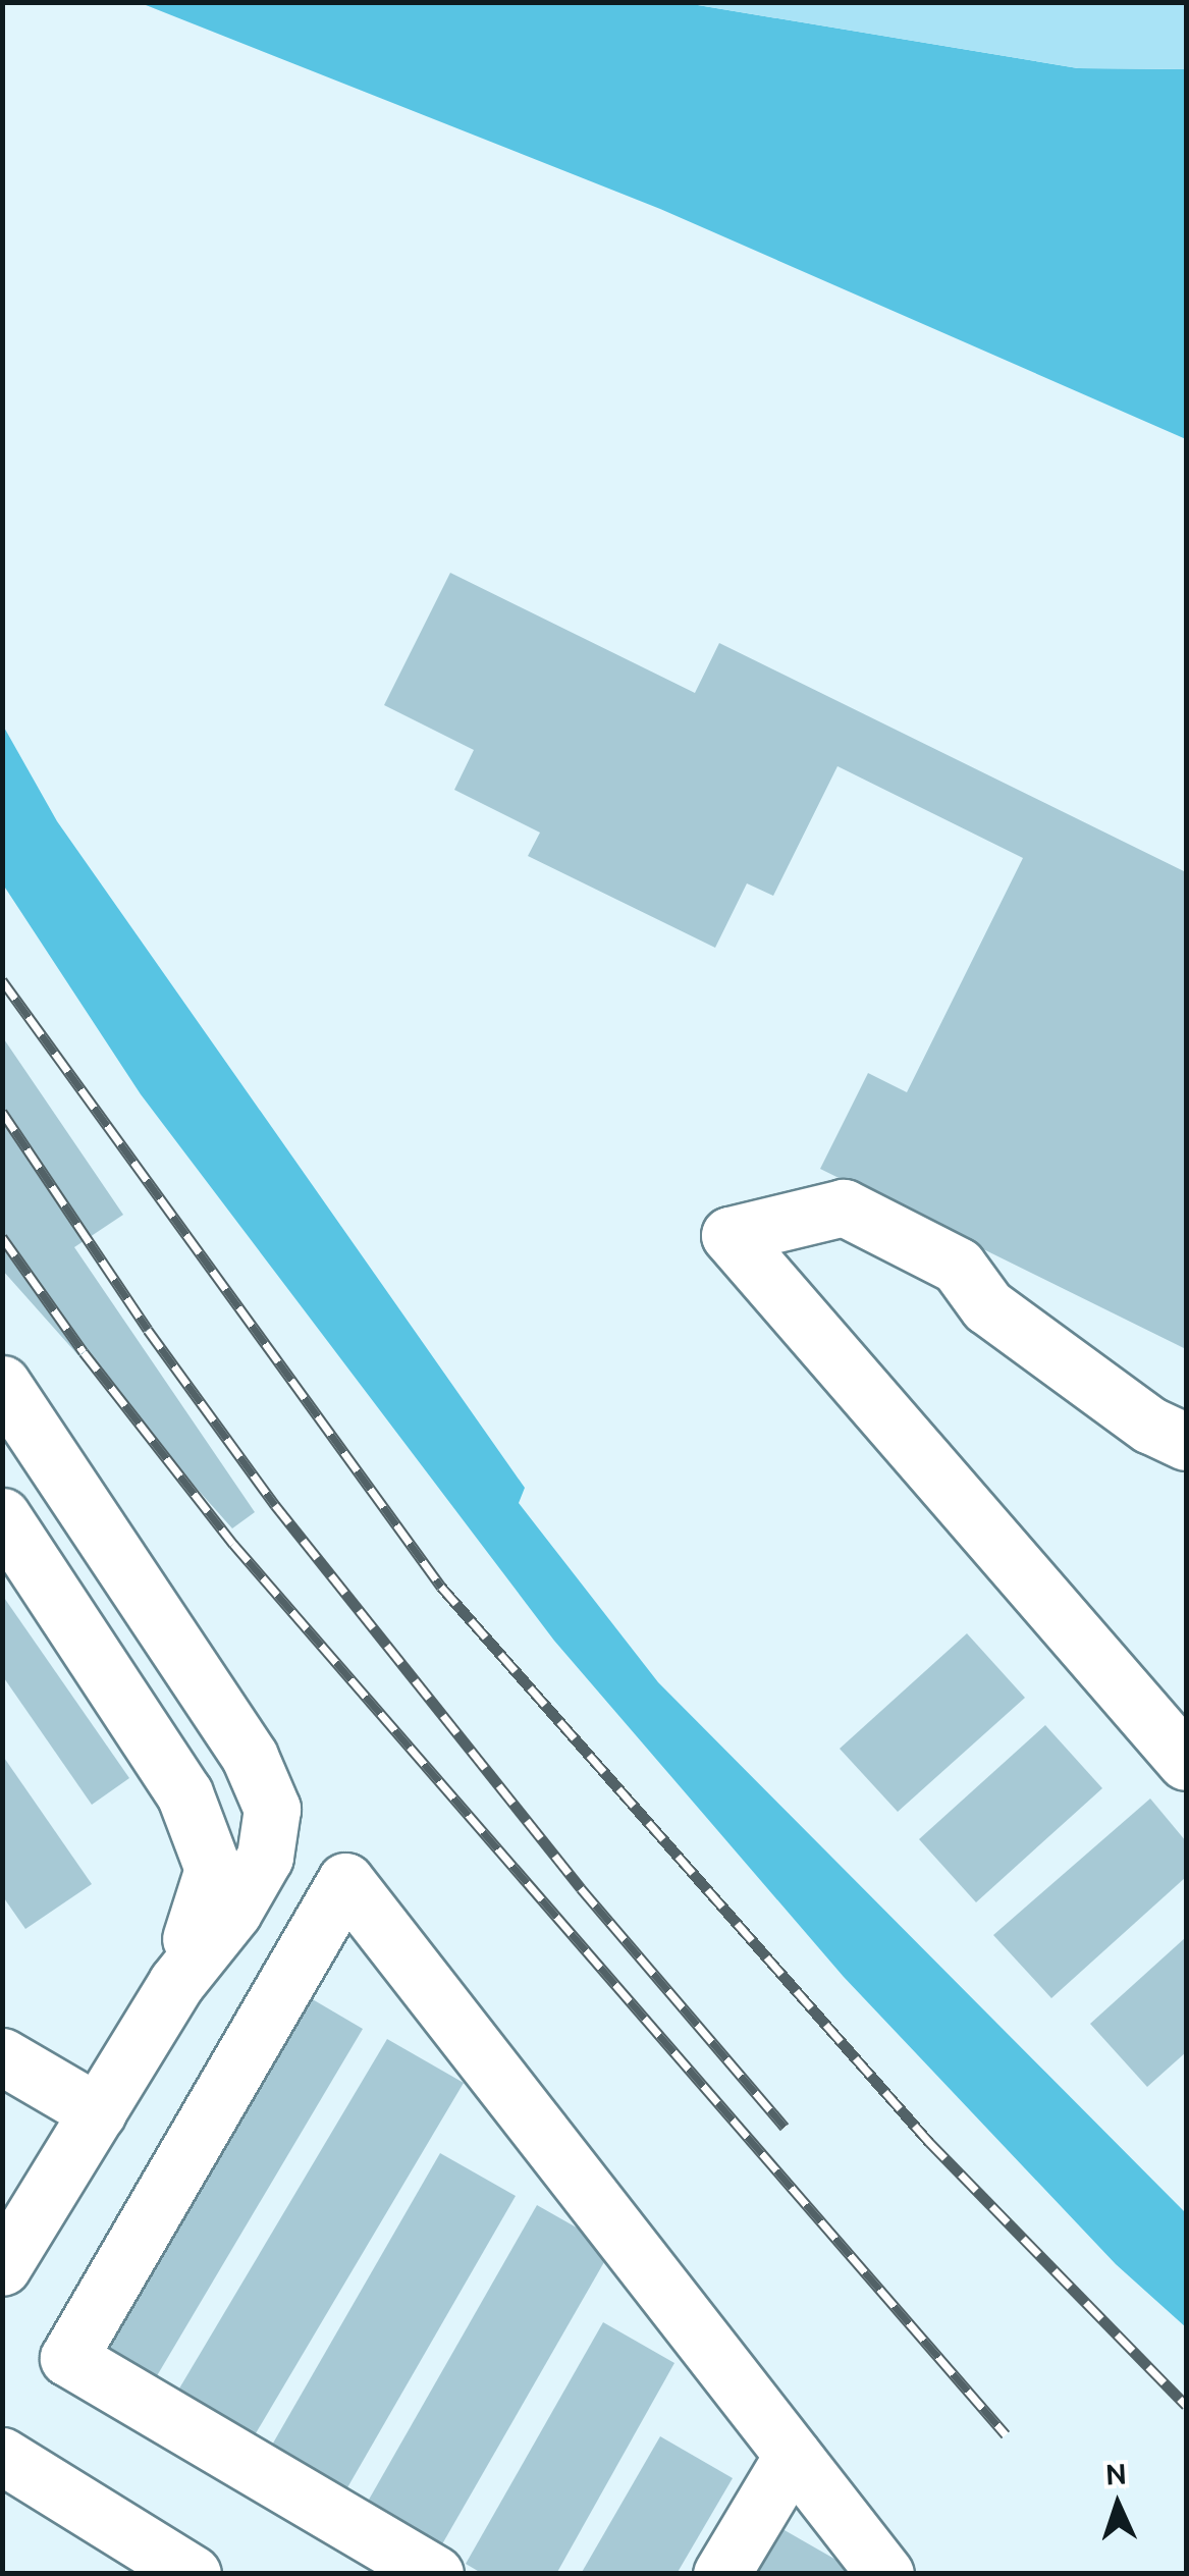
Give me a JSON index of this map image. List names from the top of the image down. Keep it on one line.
{"north":"top"}
